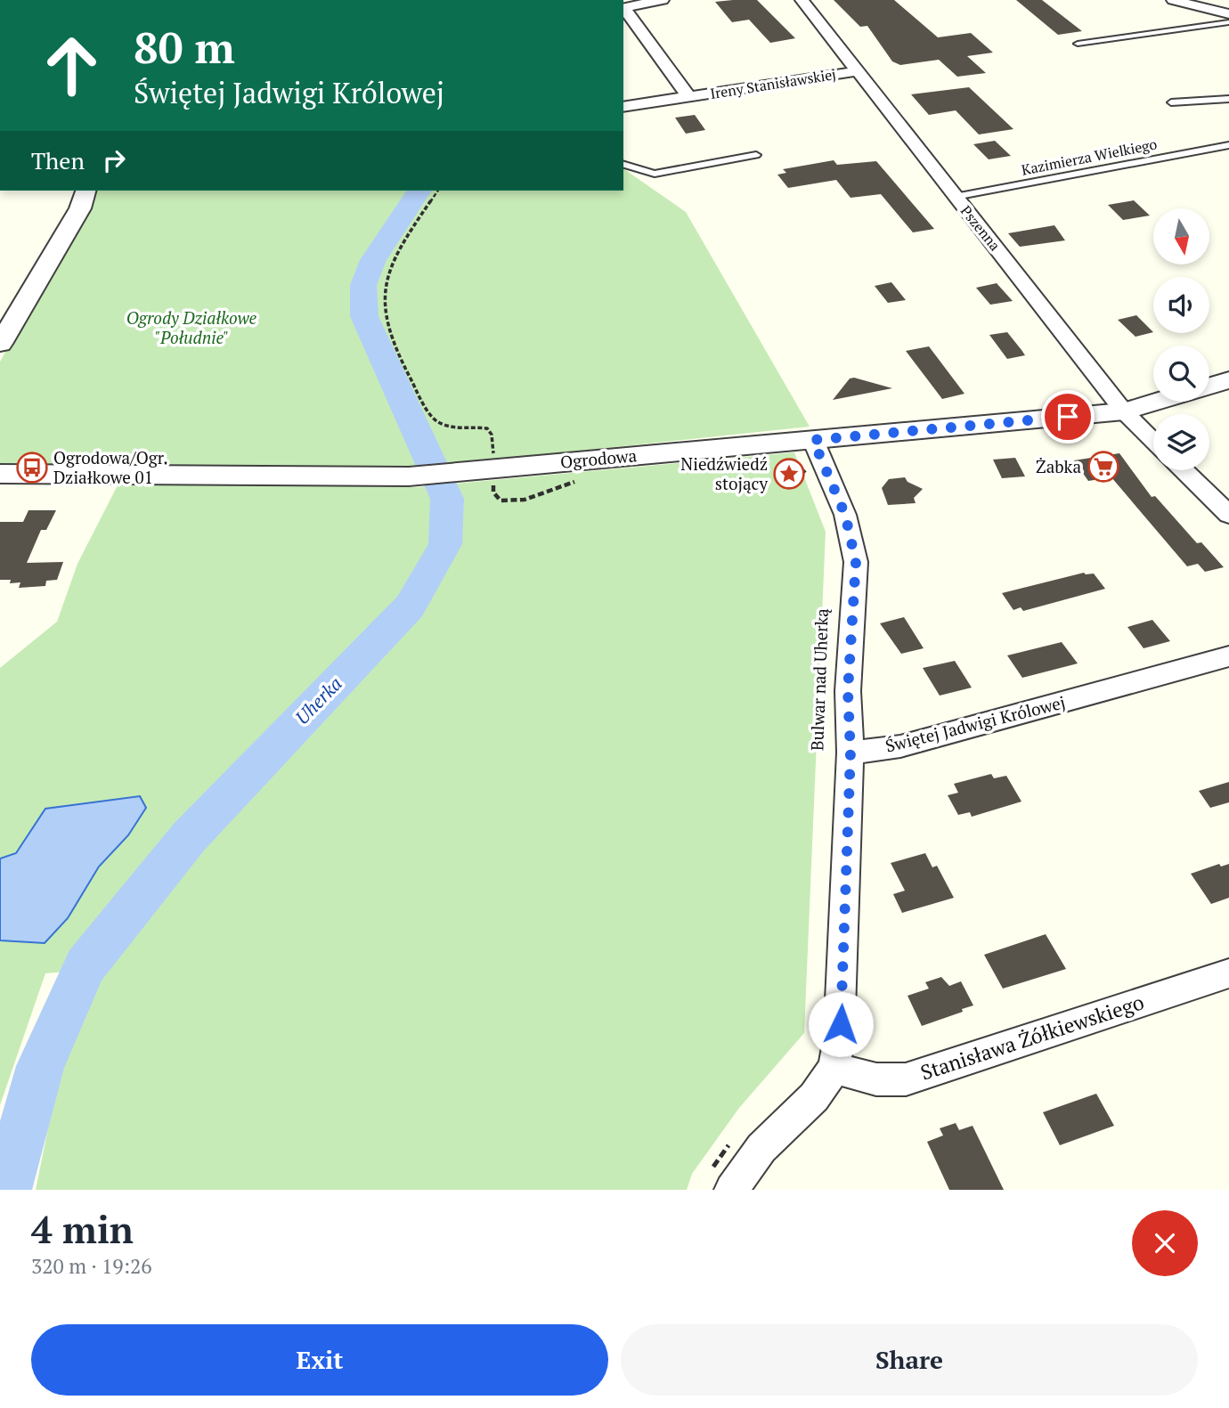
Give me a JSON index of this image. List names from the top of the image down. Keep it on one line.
{"streets":{"street":["Ireny Stanisławskiej","Pszenna","Ogrodowa","Świętej Jadwigi Królowej","Stanisława Żółkiewskiego"],"lane":["Kazimierza Wielkiego"]},"crossings":[["Ireny Stanisławskiej","Pszenna"],["Kazimierza Wielkiego","Pszenna"],["Pszenna","Ogrodowa"]],"water":["Uherka"],"parks":["Ogrody Działkowe \"Południe\""],"places":{"supermarket":["Żabka"],"bus stop":["Ogrodowa/Ogr. Działkowe 01"],"place":["Niedźwiedź stojący"]},"north":"bottom","page":{"turn":["80 m","Świętej Jadwigi Królowej"],"then":"Then","heading":["4 min","320 m · 19:26"],"buttons":["Exit","Share"]}}
